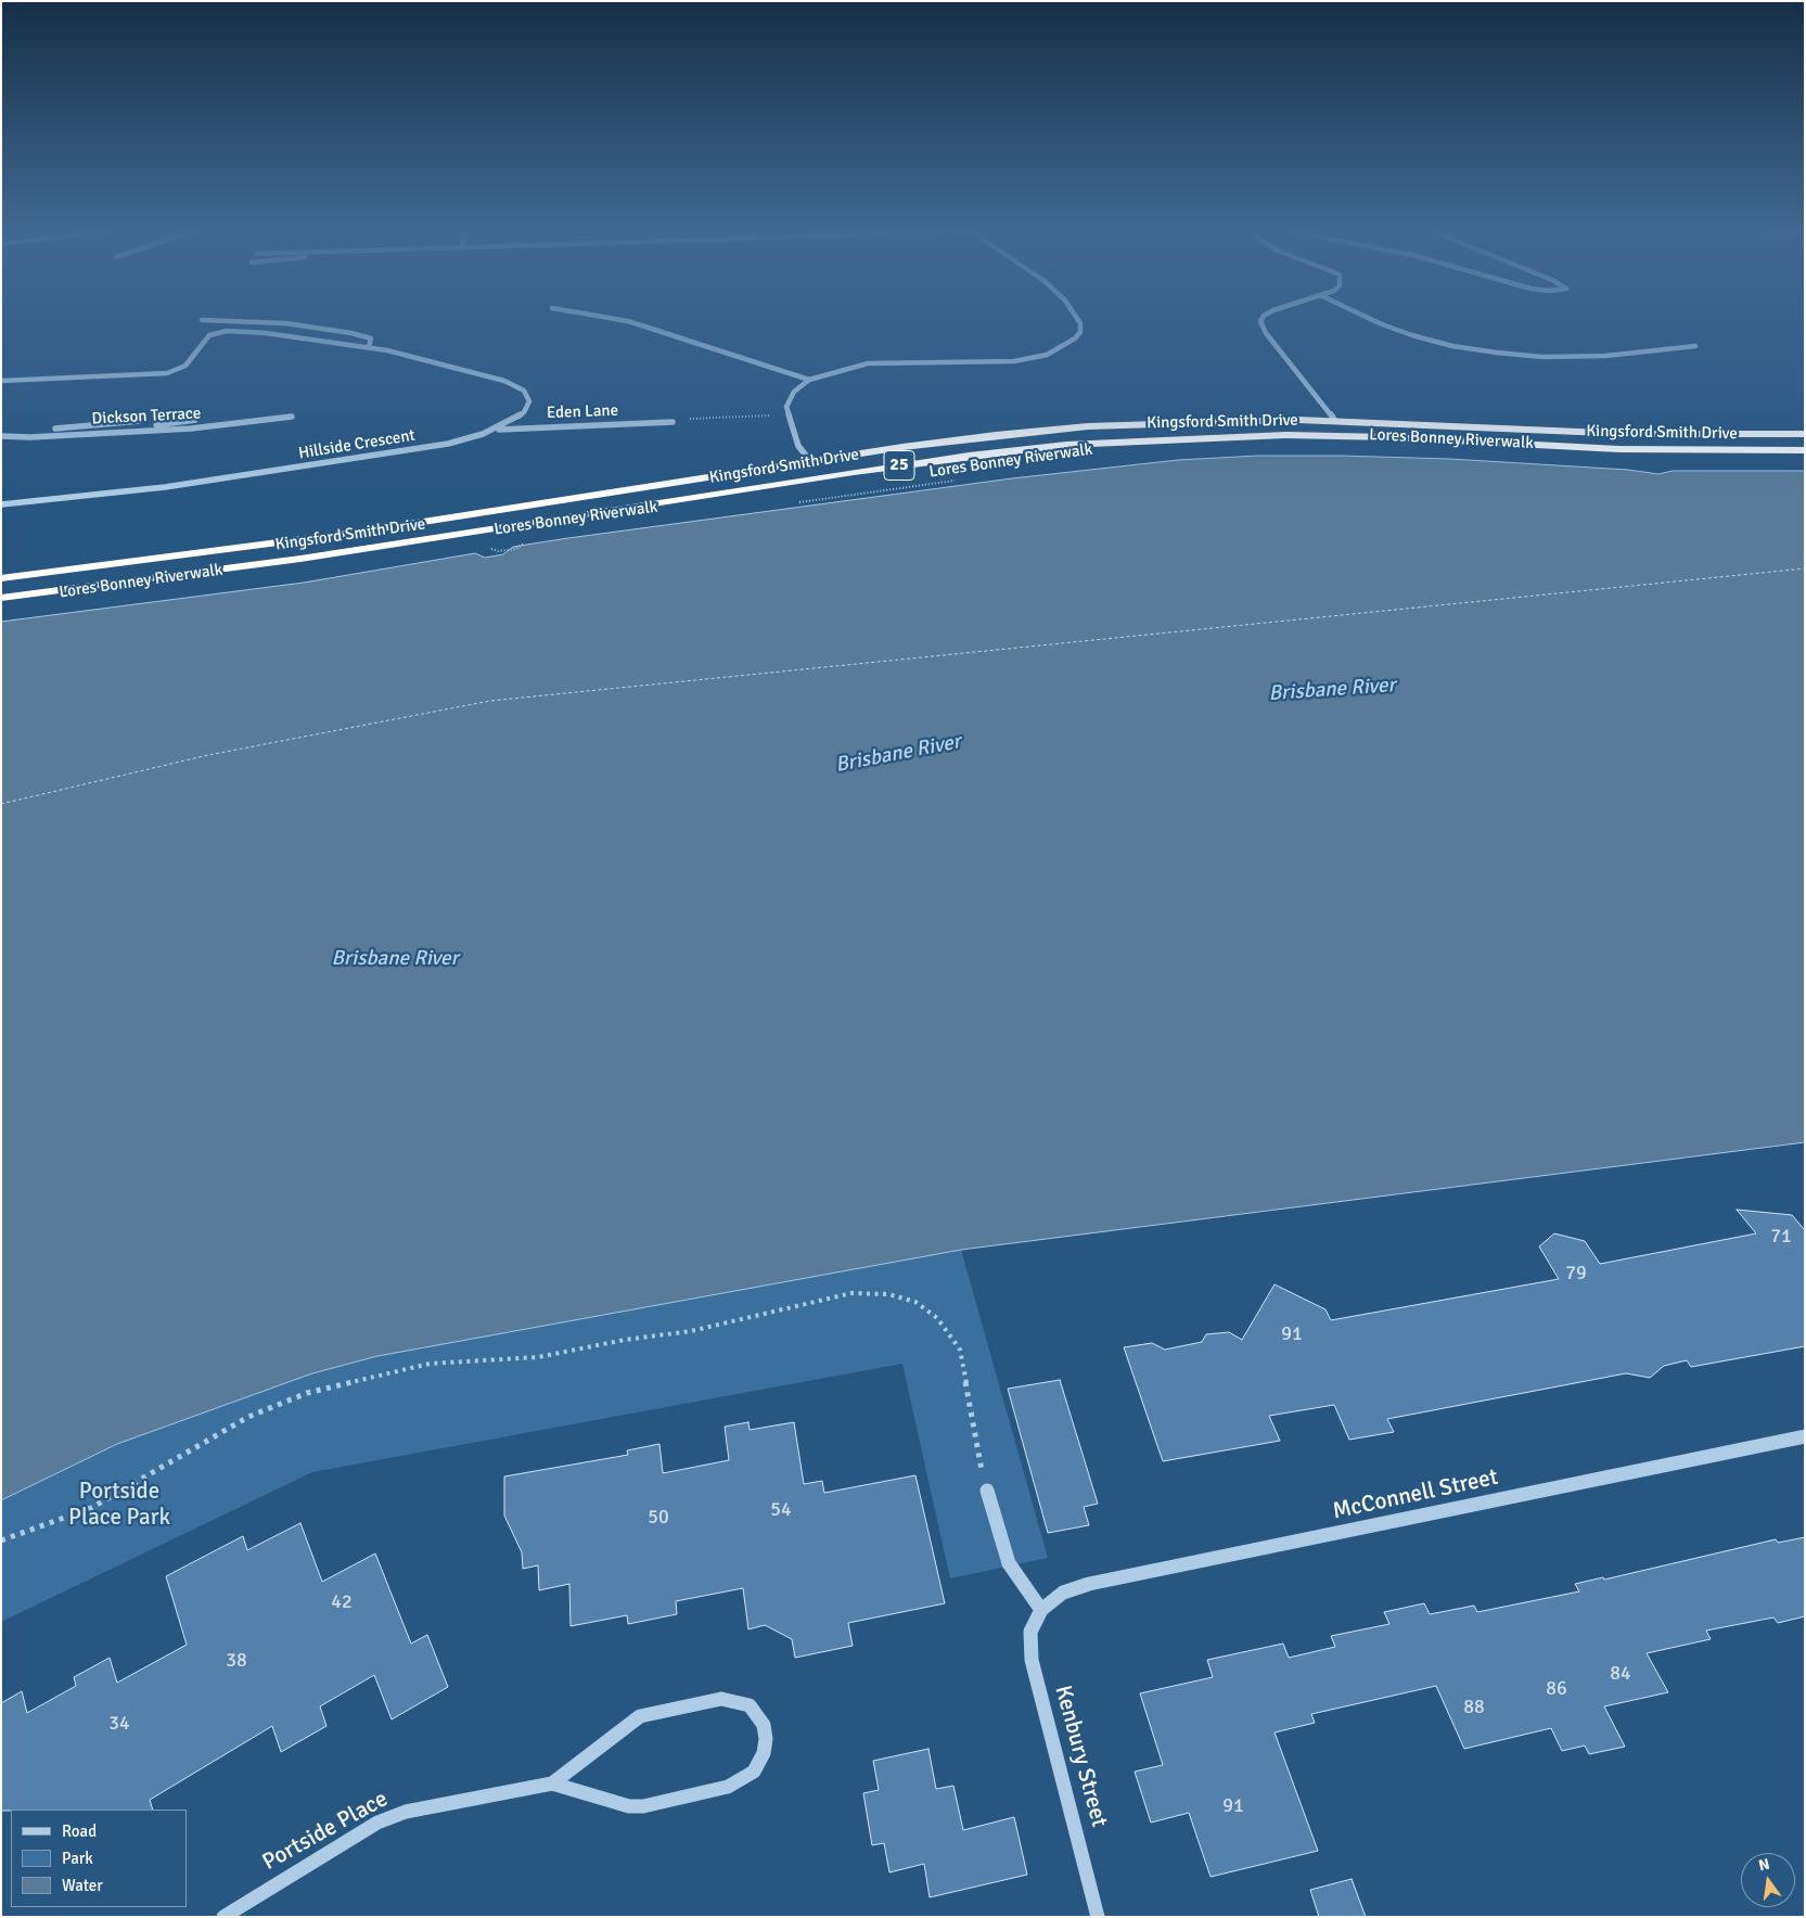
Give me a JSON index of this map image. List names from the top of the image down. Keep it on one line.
{"streets":{"highway":["Kingsford Smith Drive","25"],"street":["Eden Lane","Dickson Terrace","Hillside Crescent","McConnell Street","Kenbury Street","Portside Place"],"path":["Lores Bonney Riverwalk"]},"crossings":[["Eden Lane","Hillside Crescent"],["McConnell Street","Kenbury Street"]],"water":["Brisbane River"],"parks":["Portside Place Park"],"house_numbers":["71","79","91","54","50","42","38","84","86","88","34","91"],"legend":["Road","Park","Water"],"north":"top"}
